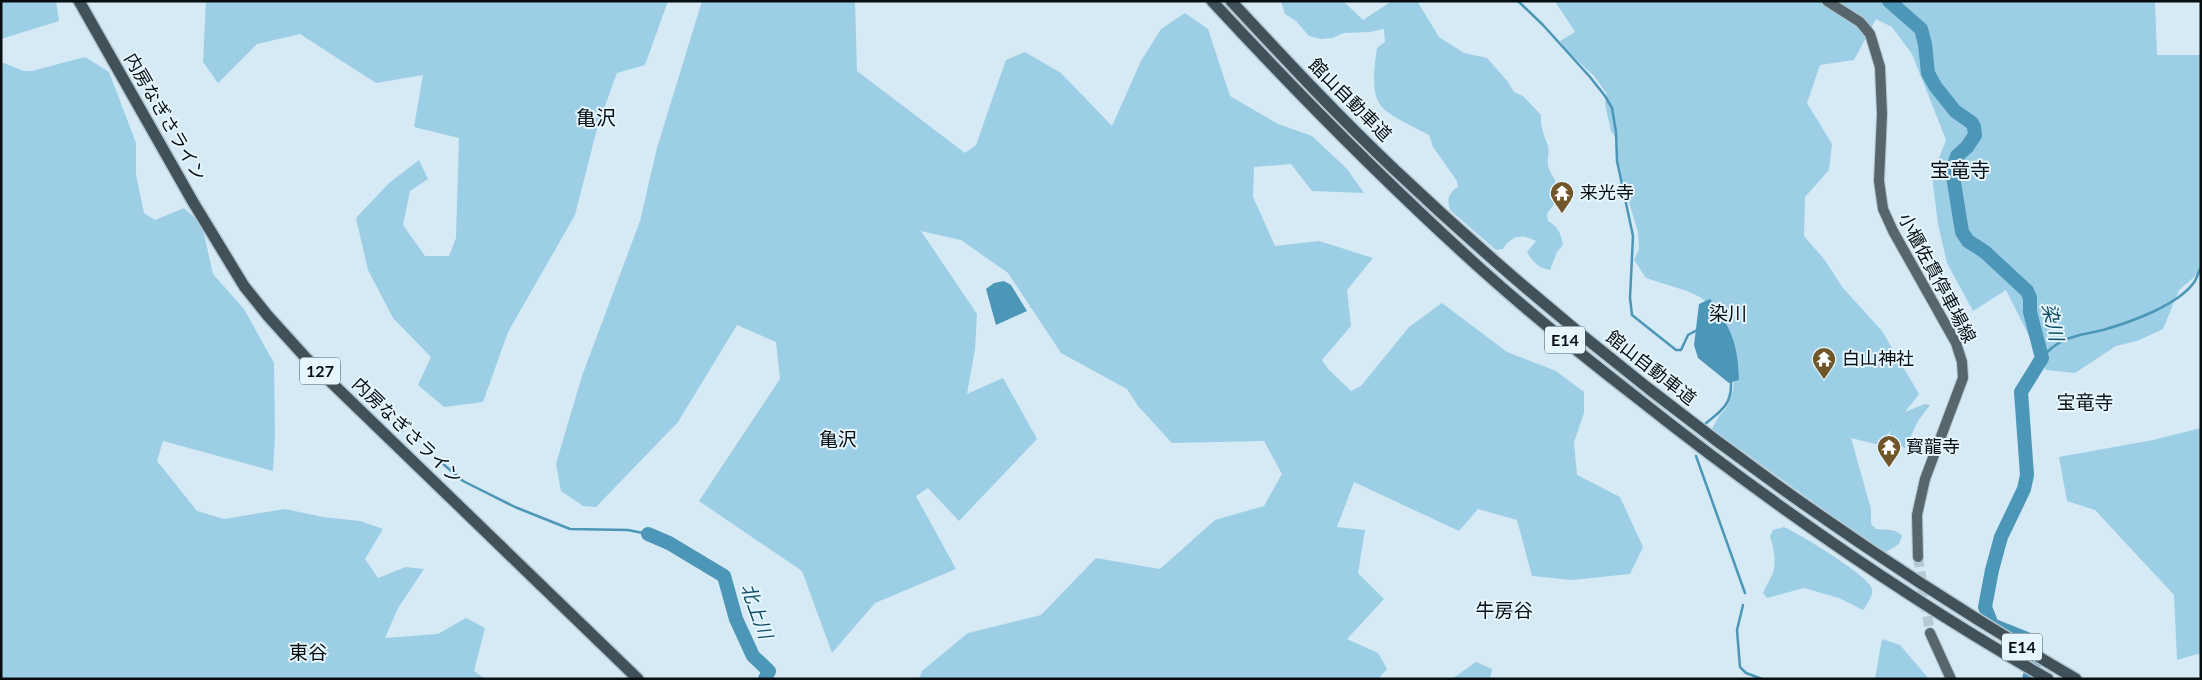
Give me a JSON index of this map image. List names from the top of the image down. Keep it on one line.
{"streets":{"highway":["館山自動車道","内房なぎさライン","E14","127"],"main road":["小櫃佐貫停車場線"]},"districts":["亀沢","宝竜寺","染川","宝竜寺","亀沢","牛房谷","東谷"],"water":["染川","北上川"],"places":{"temple":["来光寺","白山神社","寳龍寺"]}}
